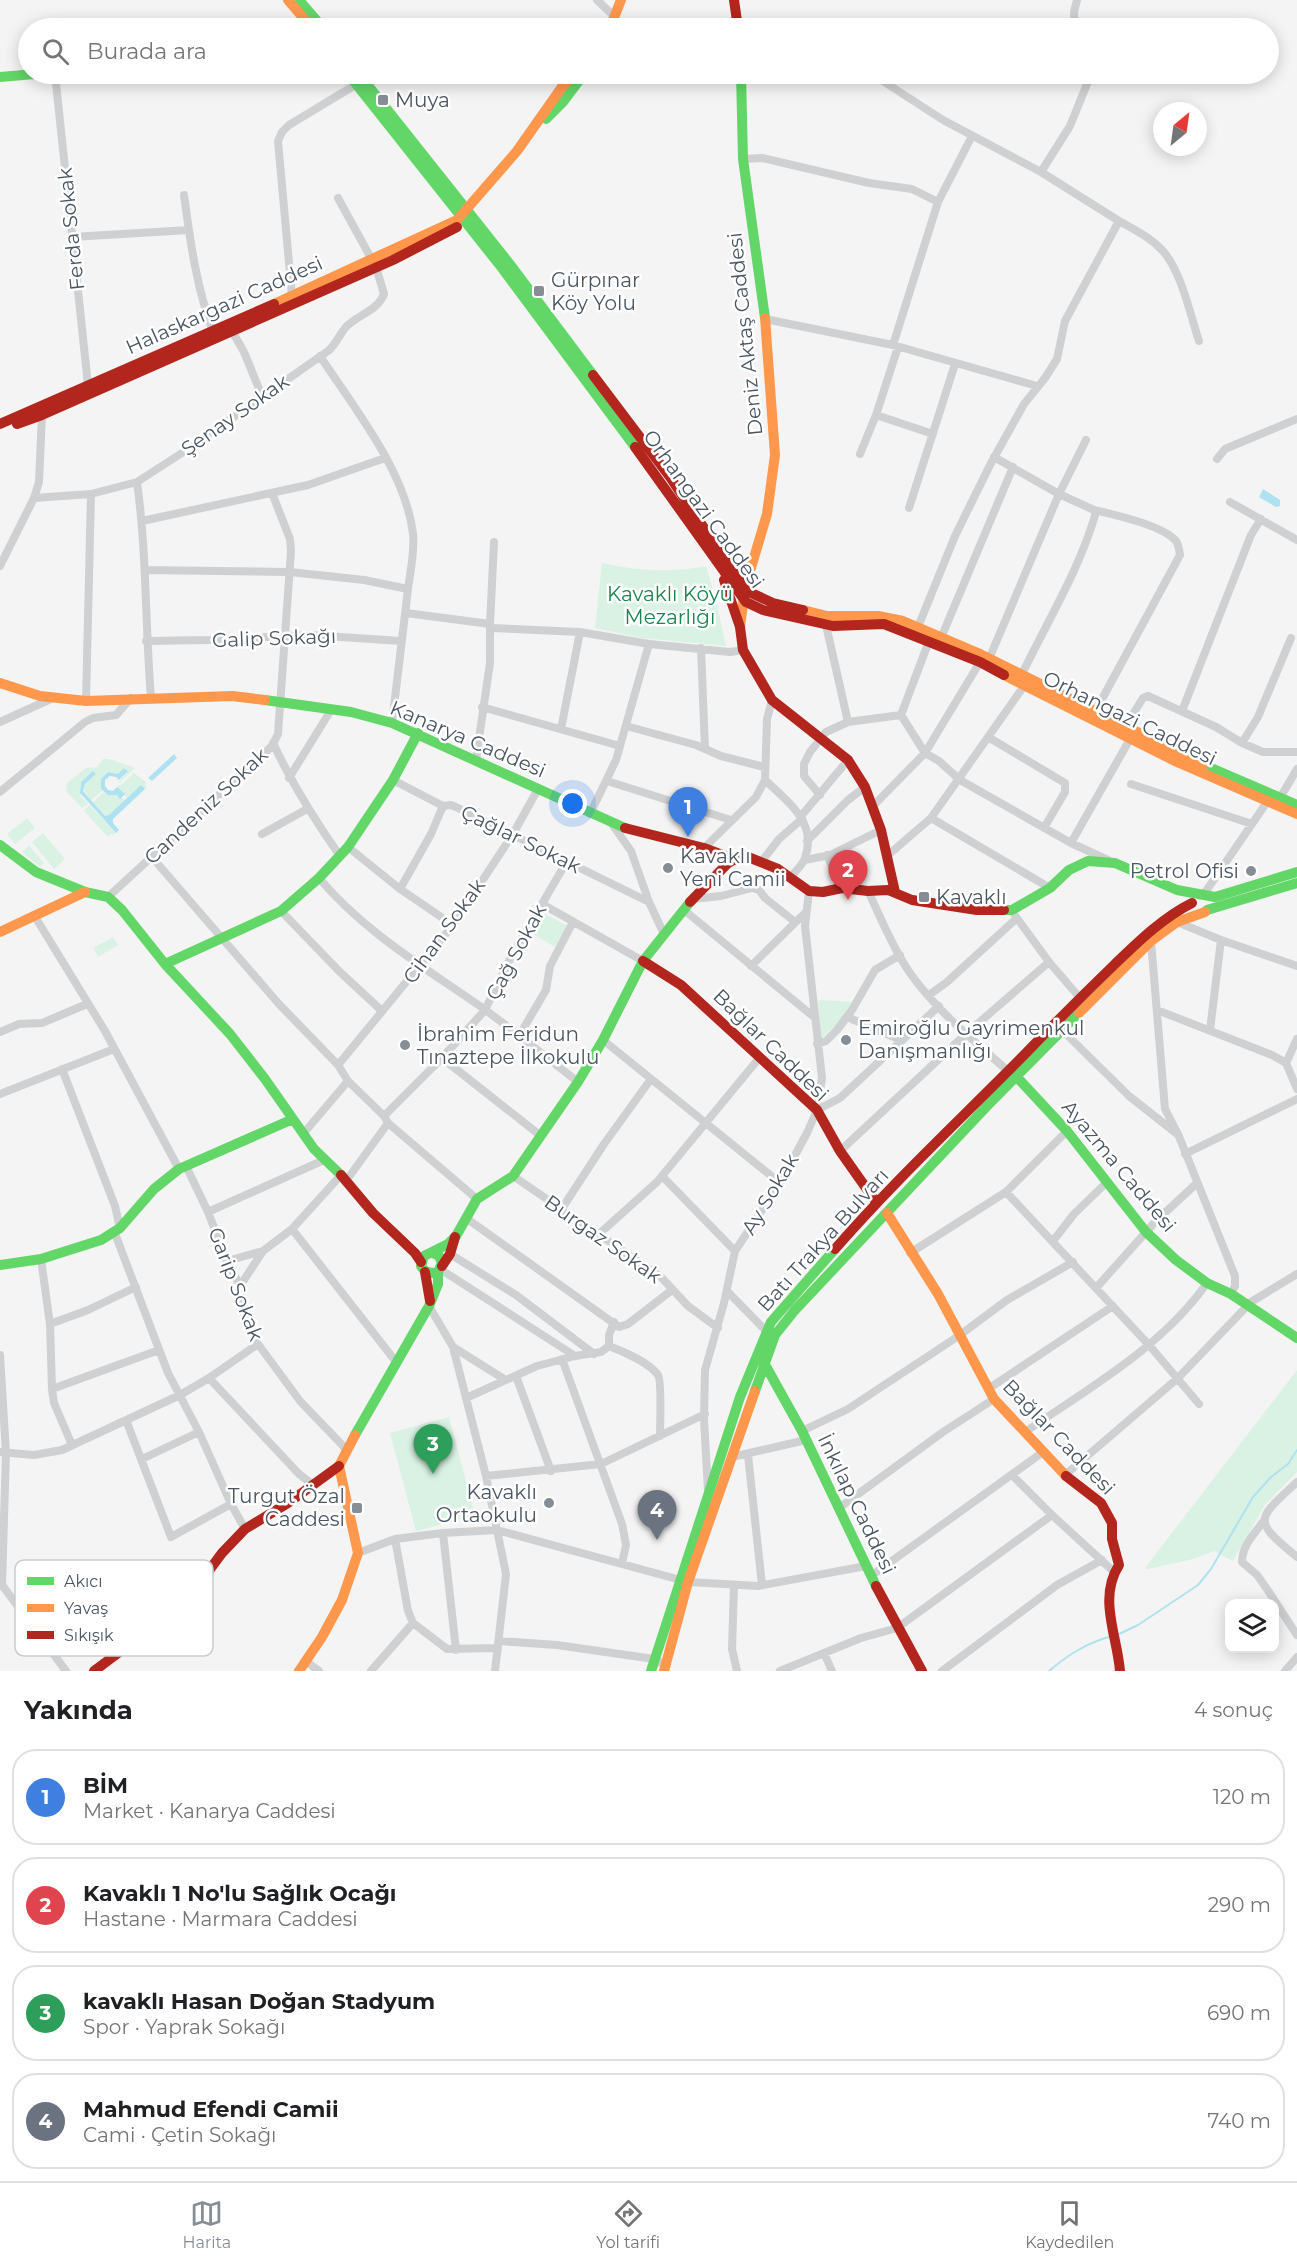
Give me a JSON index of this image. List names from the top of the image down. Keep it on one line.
{"streets":{"main road":["Halaskargazi Caddesi","Deniz Aktaş Caddesi","Orhangazi Caddesi","Kanarya Caddesi","Bağlar Caddesi","Ayazma Caddesi","Batı Trakya Bulvarı","İnkılap Caddesi"],"street":["Ferda Sokak","Şenay Sokak","Galip Sokağı","Candeniz Sokak","Çağlar Sokak","Cihan Sokak","Çağ Sokak","Ay Sokak","Burgaz Sokak","Garip Sokak"]},"crossings":[["Ferda Sokak","Halaskargazi Caddesi"],["Deniz Aktaş Caddesi","Orhangazi Caddesi"],["Galip Sokağı","Candeniz Sokak"],["Kanarya Caddesi","Candeniz Sokak"],["Kanarya Caddesi","Cihan Sokak"],["Çağlar Sokak","Cihan Sokak"],["Çağlar Sokak","Çağ Sokak"],["Bağlar Caddesi","Ay Sokak"],["Bağlar Caddesi","Batı Trakya Bulvarı"],["Ayazma Caddesi","Batı Trakya Bulvarı"],["Ay Sokak","Burgaz Sokak"],["Ay Sokak","Batı Trakya Bulvarı"],["Batı Trakya Bulvarı","İnkılap Caddesi"]],"parks":["Kavaklı Köyü Mezarlığı"],"places":{"transit":["Muya","Gürpınar Köy Yolu","Kavaklı","Turgut Özal Caddesi"],"other":["Kavaklı Yeni Camii","Petrol Ofisi","Emiroğlu Gayrimenkul Danışmanlığı","İbrahim Feridun Tınaztepe İlkokulu","Kavaklı Ortaokulu"]},"legend":["Akıcı","Yavaş","Sıkışık"],"north":"top right","page":{"search":"Burada ara","pins":["1","2","3","4"],"heading":["Yakında","4 sonuç"],"list":[{"mark":"1","name":"BİM","note":"Market · Kanarya Caddesi","value":"120 m"},{"mark":"2","name":"Kavaklı 1 No'lu Sağlık Ocağı","note":"Hastane · Marmara Caddesi","value":"290 m"},{"mark":"3","name":"kavaklı Hasan Doğan Stadyum","note":"Spor · Yaprak Sokağı","value":"690 m"},{"mark":"4","name":"Mahmud Efendi Camii","note":"Cami · Çetin Sokağı","value":"740 m"}],"nav":["Harita","Yol tarifi","Kaydedilen"]}}
